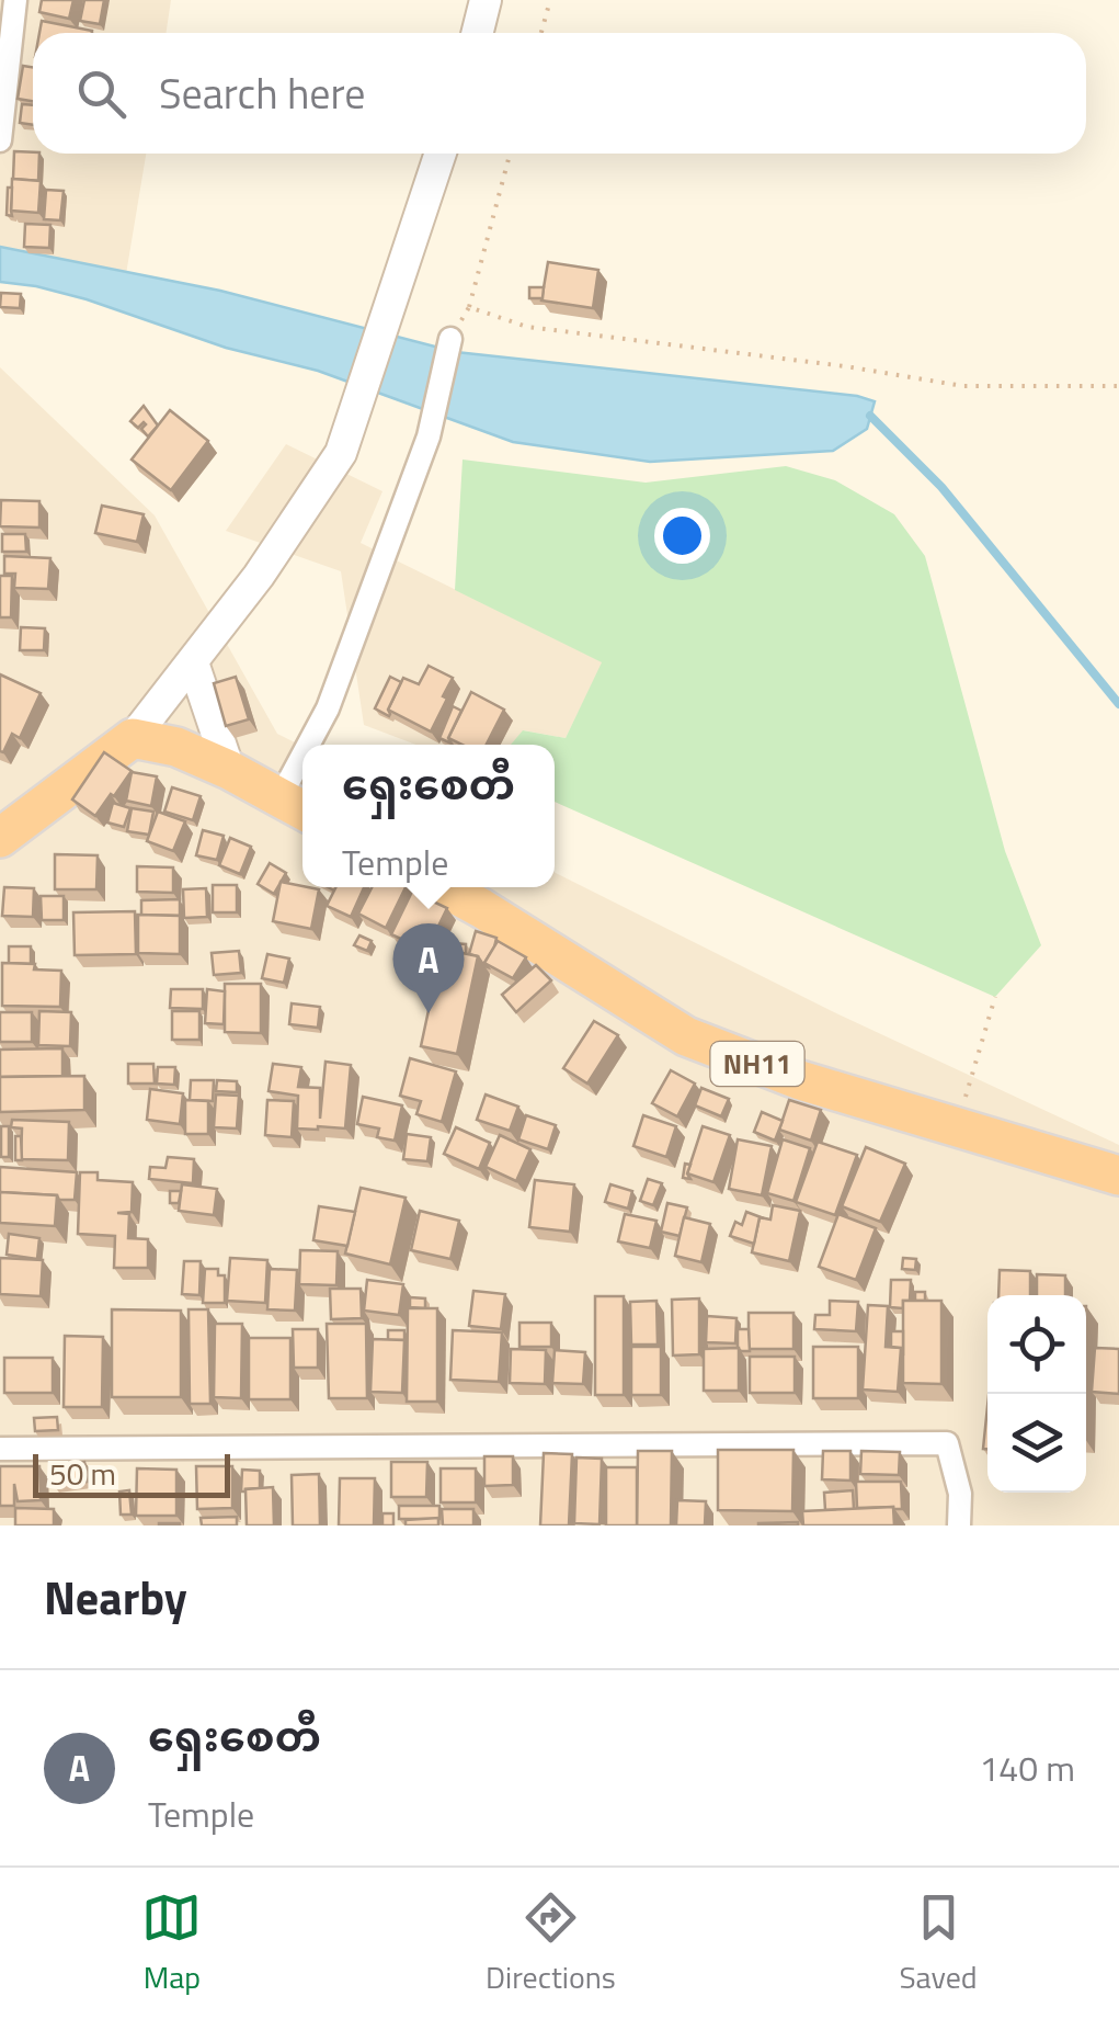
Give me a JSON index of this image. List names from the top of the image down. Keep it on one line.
{"streets":{"highway":["NH11"]},"scale_bar":"50 m","page":{"search":"Search here","popup":["ရှေးစေတီ","Temple"],"pins":"A","scale":"50 m","heading":"Nearby","list":[{"mark":"A","name":"ရှေးစေတီ","note":"Temple","value":"140 m"}],"nav":["Map","Directions","Saved"]}}
